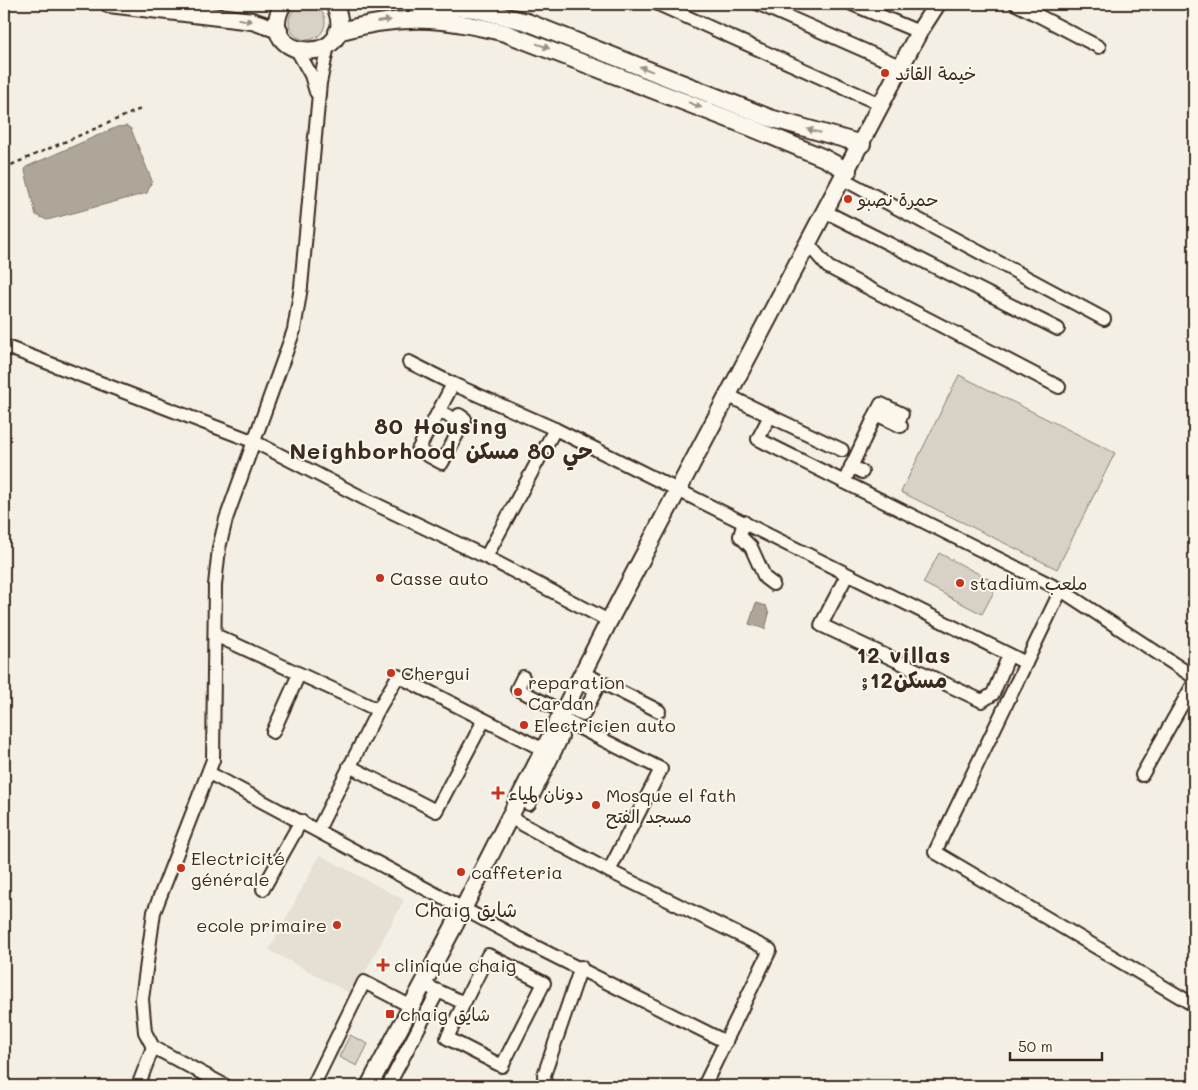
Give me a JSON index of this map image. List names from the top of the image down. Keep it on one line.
{"districts":["80 Housing Neighborhood حي 80 مسكن","12 villas ;12مسكن","Chaig شايق"],"places":{"other":["خيمة القائد","حمرة نصبو","Casse auto","stadium ملعب","Chergui","reparation Cardan","Electricien auto","Mosque el fath مسجد الفتح","Electricité générale","caffeteria","ecole primaire"],"health":["دونان لمياء","clinique chaig"],"transit":["chaig شايق"]},"scale_bar":"50 m"}
